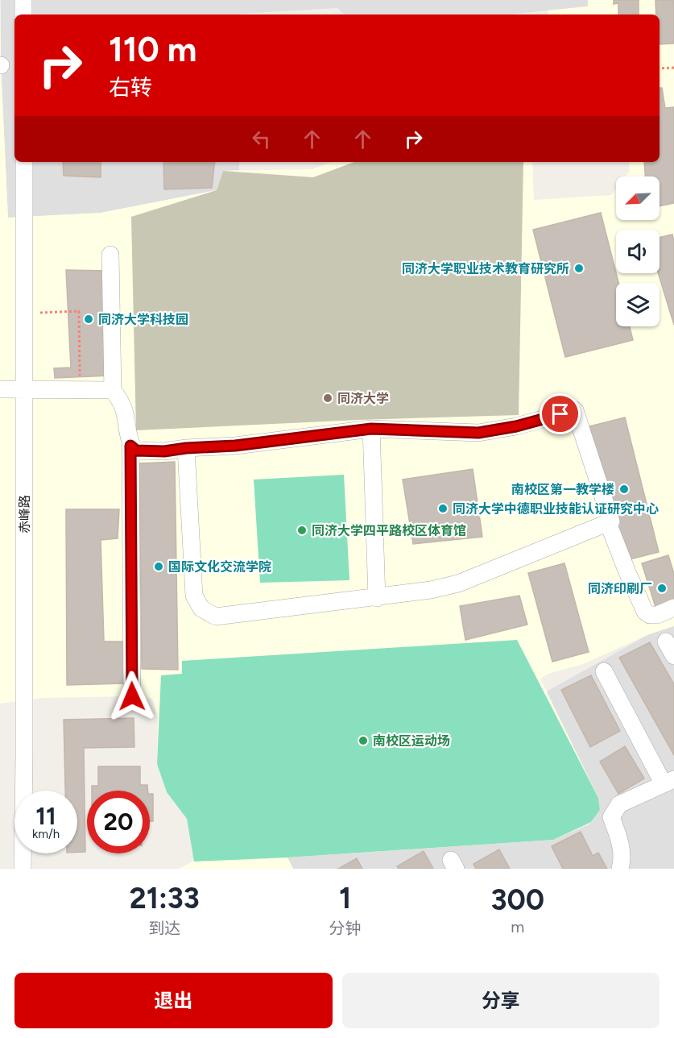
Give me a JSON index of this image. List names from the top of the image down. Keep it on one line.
{"streets":{"street":["赤峰路"]},"places":["同济大学职业技术教育研究所","同济大学科技园","同济大学","南校区第一教学楼","同济大学中德职业技能认证研究中心","同济大学四平路校区体育馆","国际文化交流学院","同济印刷厂","南校区运动场"],"north":"bottom left","page":{"turn":["110 m","右转"],"speed":"11 km/h","limit":"20","eta":["21:33","到达","1","分钟","300","m"],"buttons":["退出","分享"]}}
